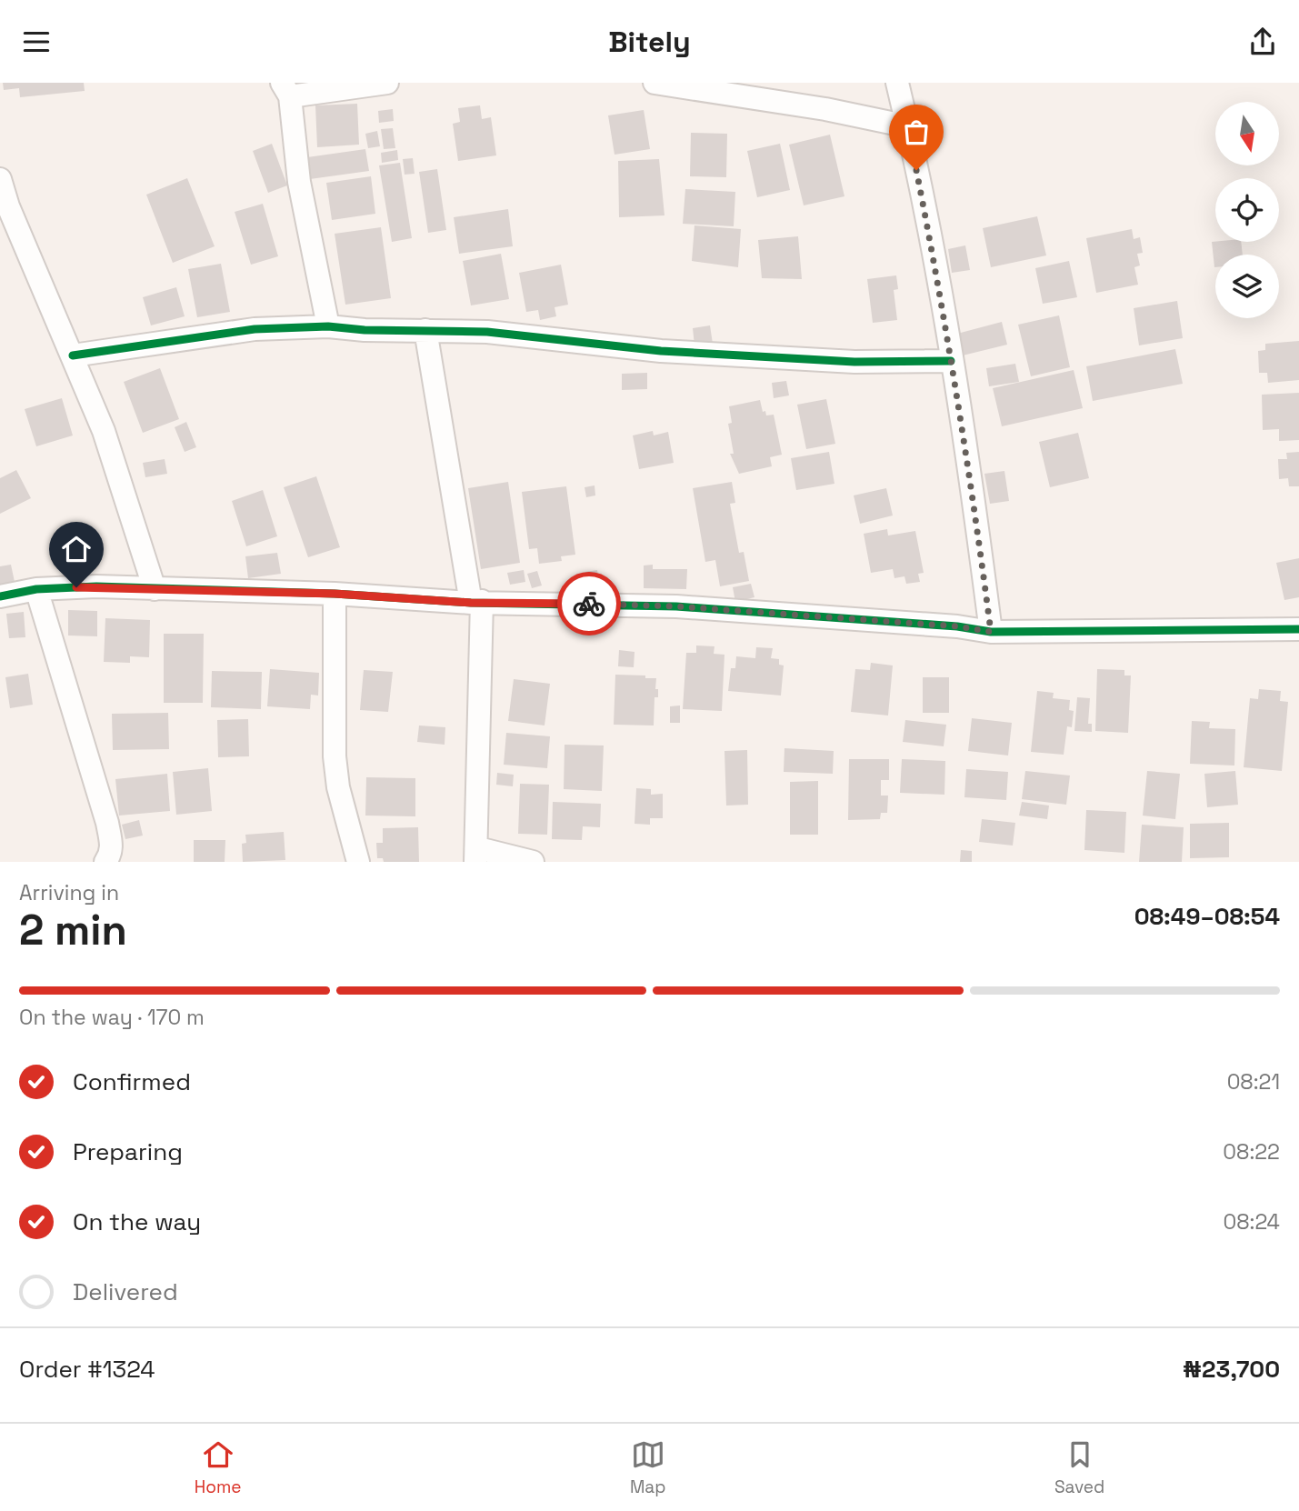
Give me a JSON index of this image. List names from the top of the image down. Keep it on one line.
{"north":"bottom","page":{"header":"Bitely","heading":["2 min","Arriving in","08:49–08:54"],"panel":["Order #1324","₦23,700"],"bar":"On the way · 170 m","list":[["Confirmed","08:21"],["Preparing","08:22"],["On the way","08:24"],"Delivered"],"tabs":["Home","Map","Saved"]}}
